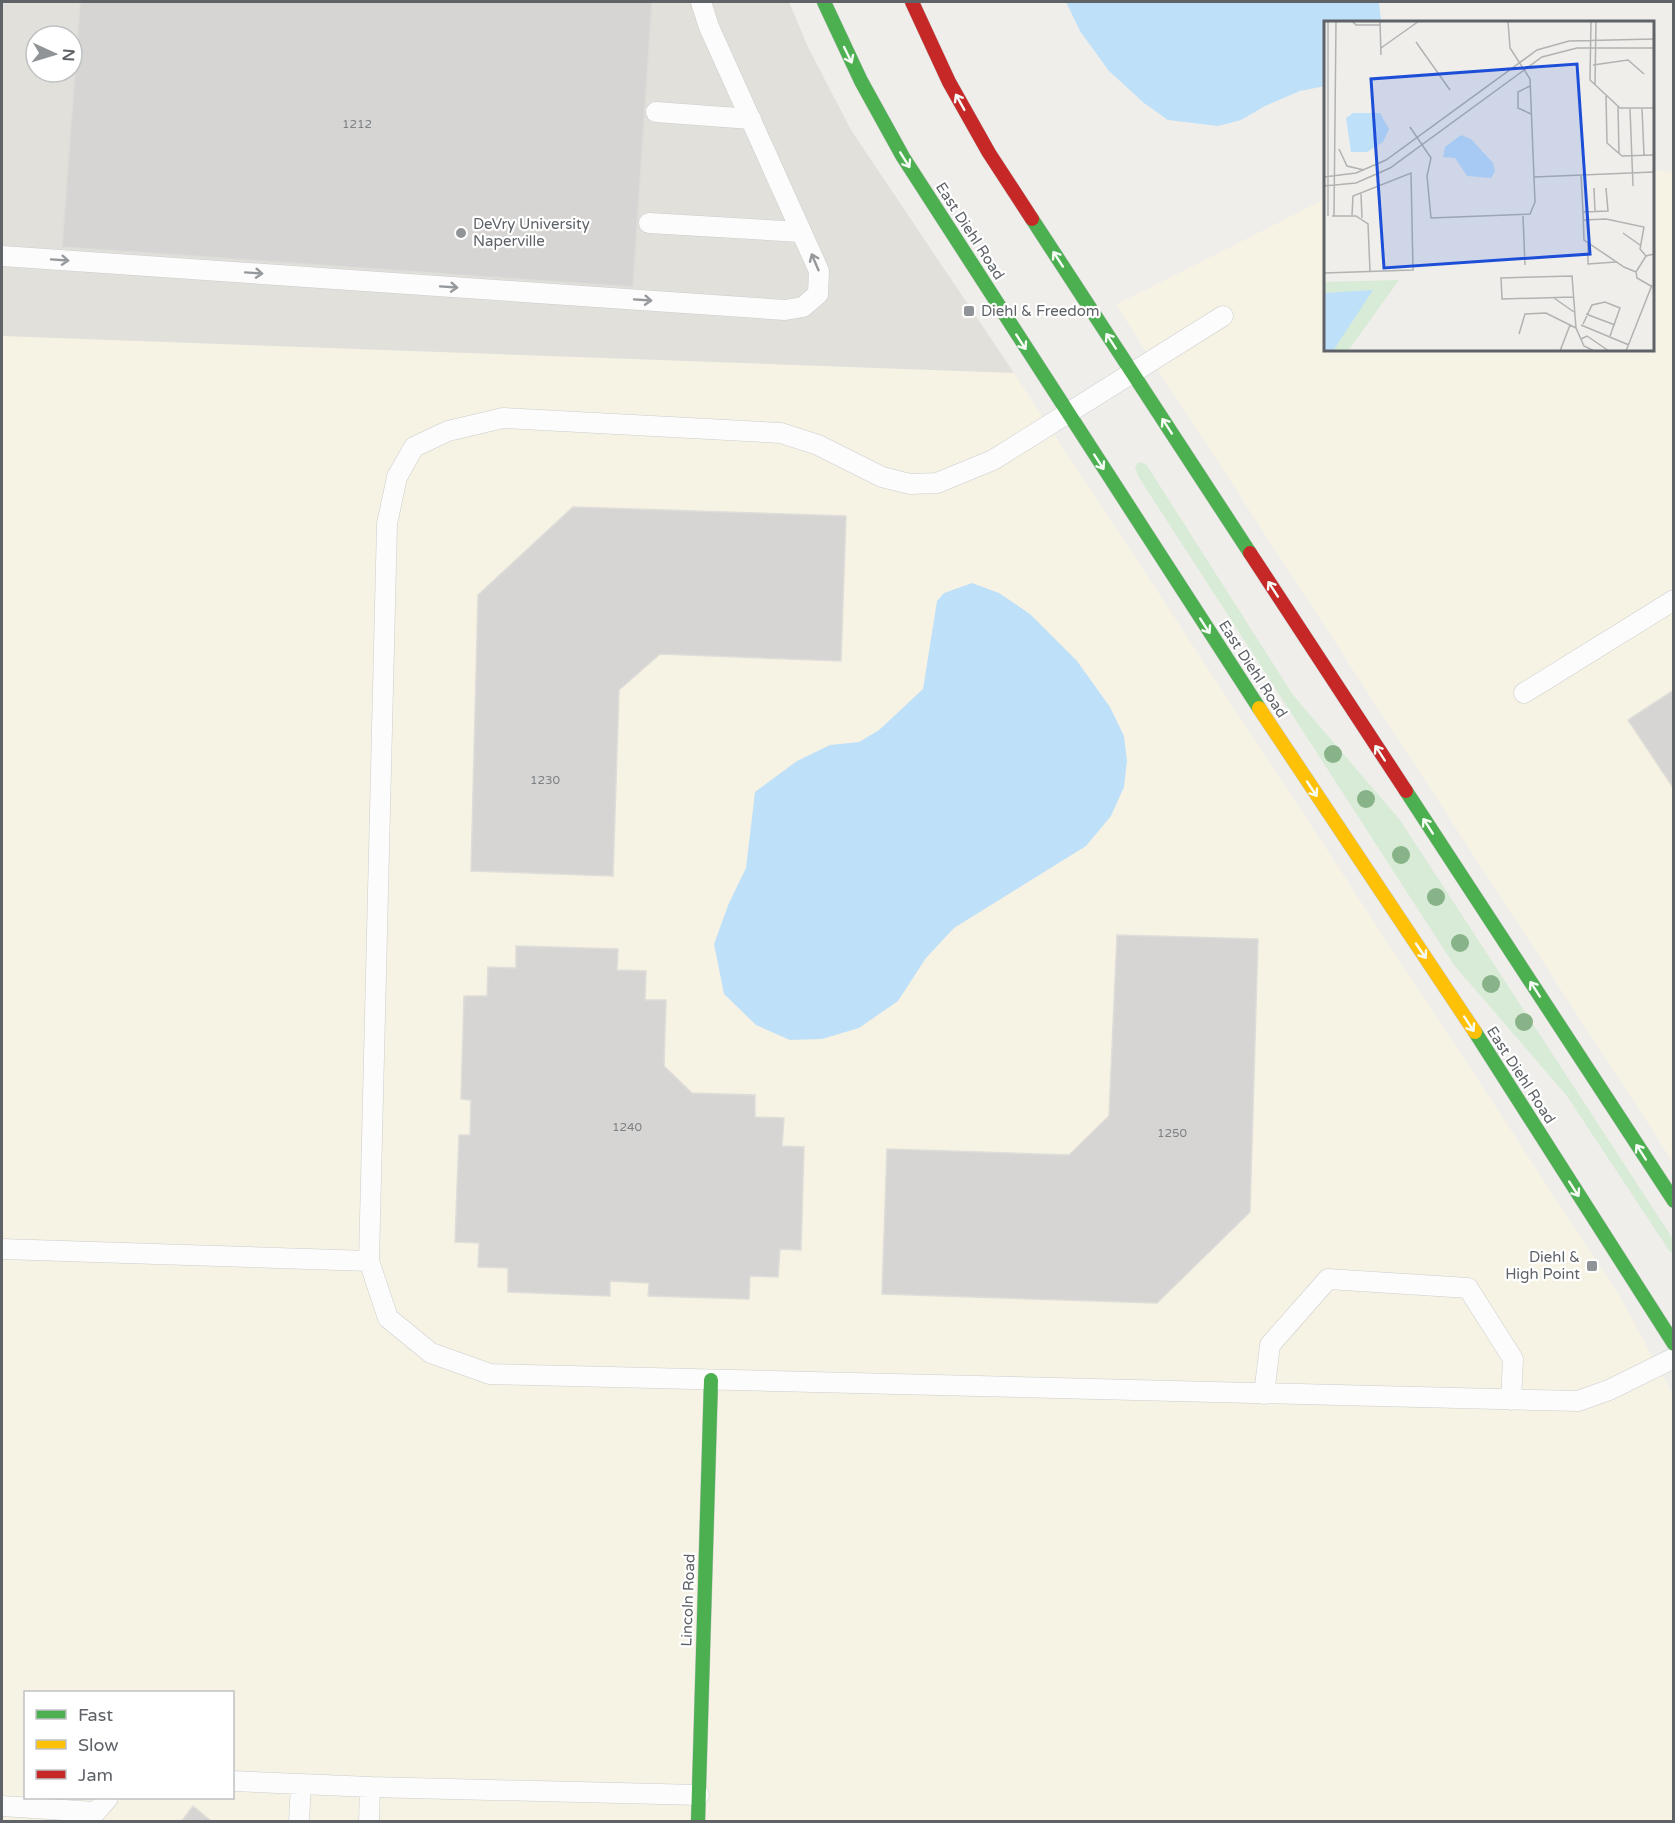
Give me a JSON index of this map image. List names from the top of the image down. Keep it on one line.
{"streets":{"street":["East Diehl Road","Lincoln Road"]},"places":{"other":["DeVry University Naperville"],"transit":["Diehl & Freedom","Diehl & High Point"]},"house_numbers":["1212","1230","1240","1250"],"legend":["Fast","Slow","Jam"],"north":"right"}
